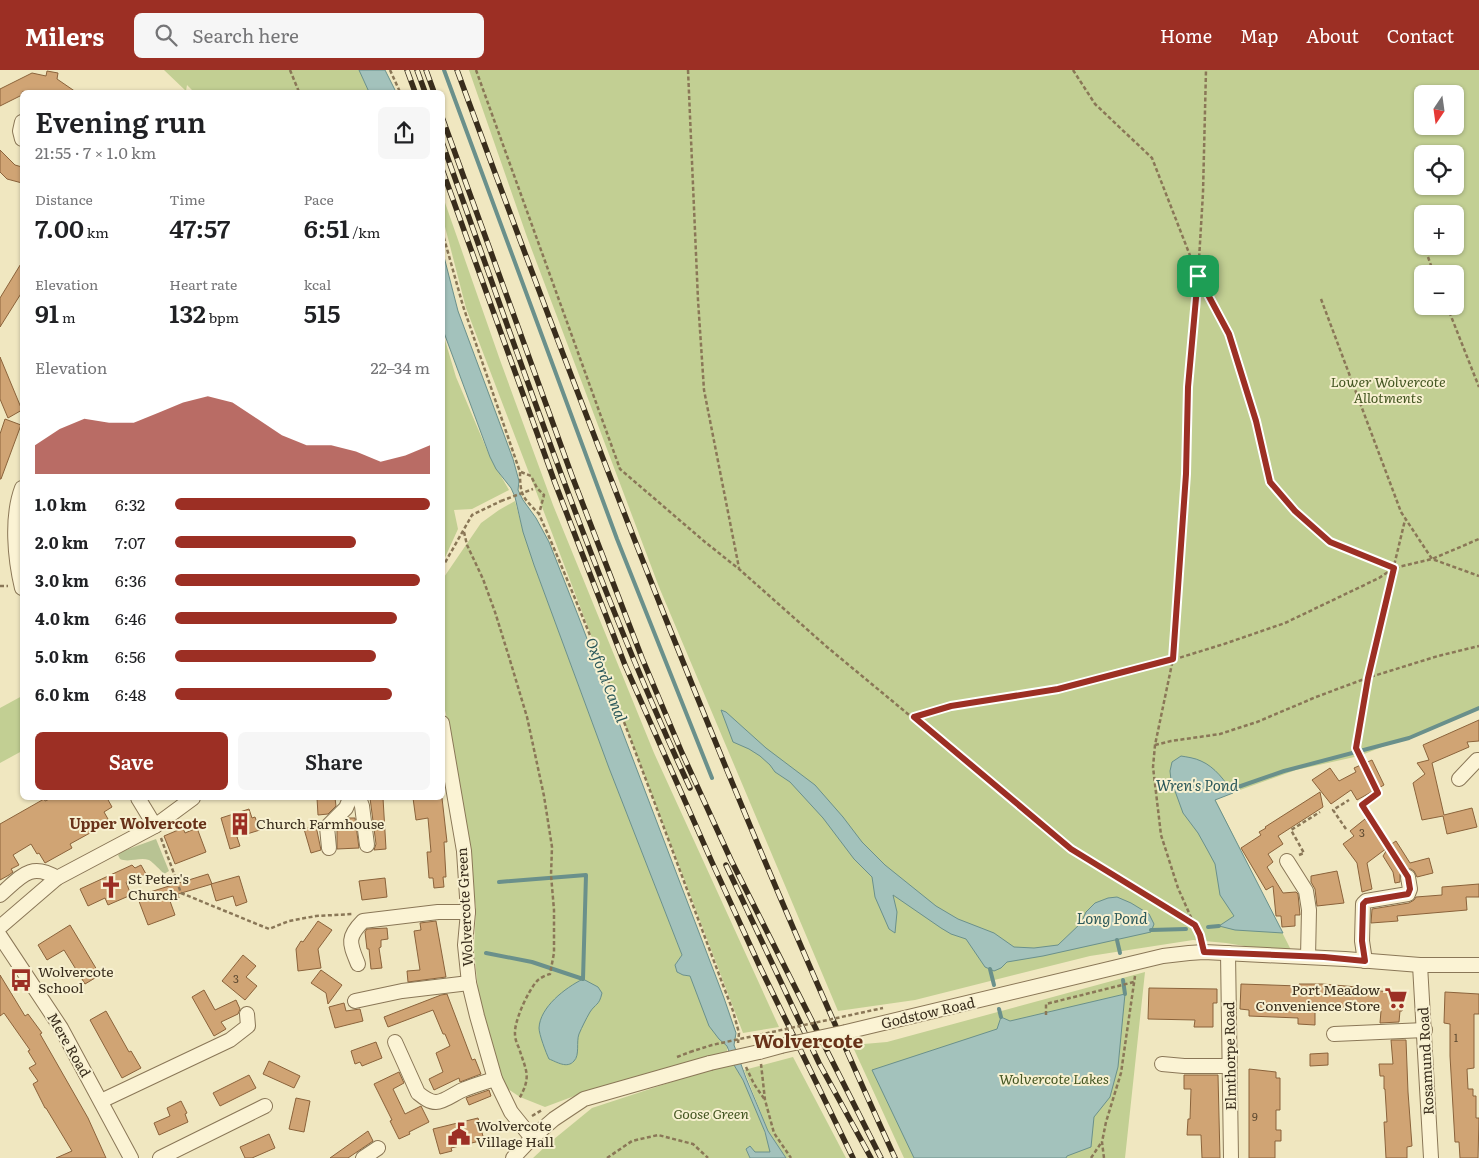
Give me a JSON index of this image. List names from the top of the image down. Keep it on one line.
{"streets":{"street":["Wolvercote Green","Godstow Road","Mere Road","Elmthorpe Road","Rosamund Road"]},"crossings":[["Wolvercote Green","Godstow Road"],["Godstow Road","Elmthorpe Road"],["Godstow Road","Rosamund Road"]],"districts":["Upper Wolvercote","Wolvercote"],"water":["Oxford Canal","Wren's Pond","Long Pond"],"parks":["Lower Wolvercote Allotments","Wolvercote Lakes","Goose Green"],"places":{"building":["Church Farmhouse"],"church":["St Peter's Church"],"bus stop":["Wolvercote School"],"supermarket":["Port Meadow Convenience Store"],"public building":["Wolvercote Village Hall"]},"house_numbers":["3","3","1","9"],"north":"bottom","page":{"header":"Milers","search":"Search here","nav":["Home","Map","About","Contact"],"map_buttons":["+","−"],"heading":["Evening run","21:55 · 7 × 1.0 km"],"stats":[["Distance","7.00 km"],["Time","47:57"],["Pace","6:51 /km"],["Elevation","91 m"],["Heart rate","132 bpm"],["kcal","515"]],"chart":["Elevation","22–34 m"],"list":[{"name":"1.0 km","note":"6:32"},{"name":"2.0 km","note":"7:07"},{"name":"3.0 km","note":"6:36"},{"name":"4.0 km","note":"6:46"},{"name":"5.0 km","note":"6:56"},{"name":"6.0 km","note":"6:48"}],"buttons":["Save","Share"]}}
